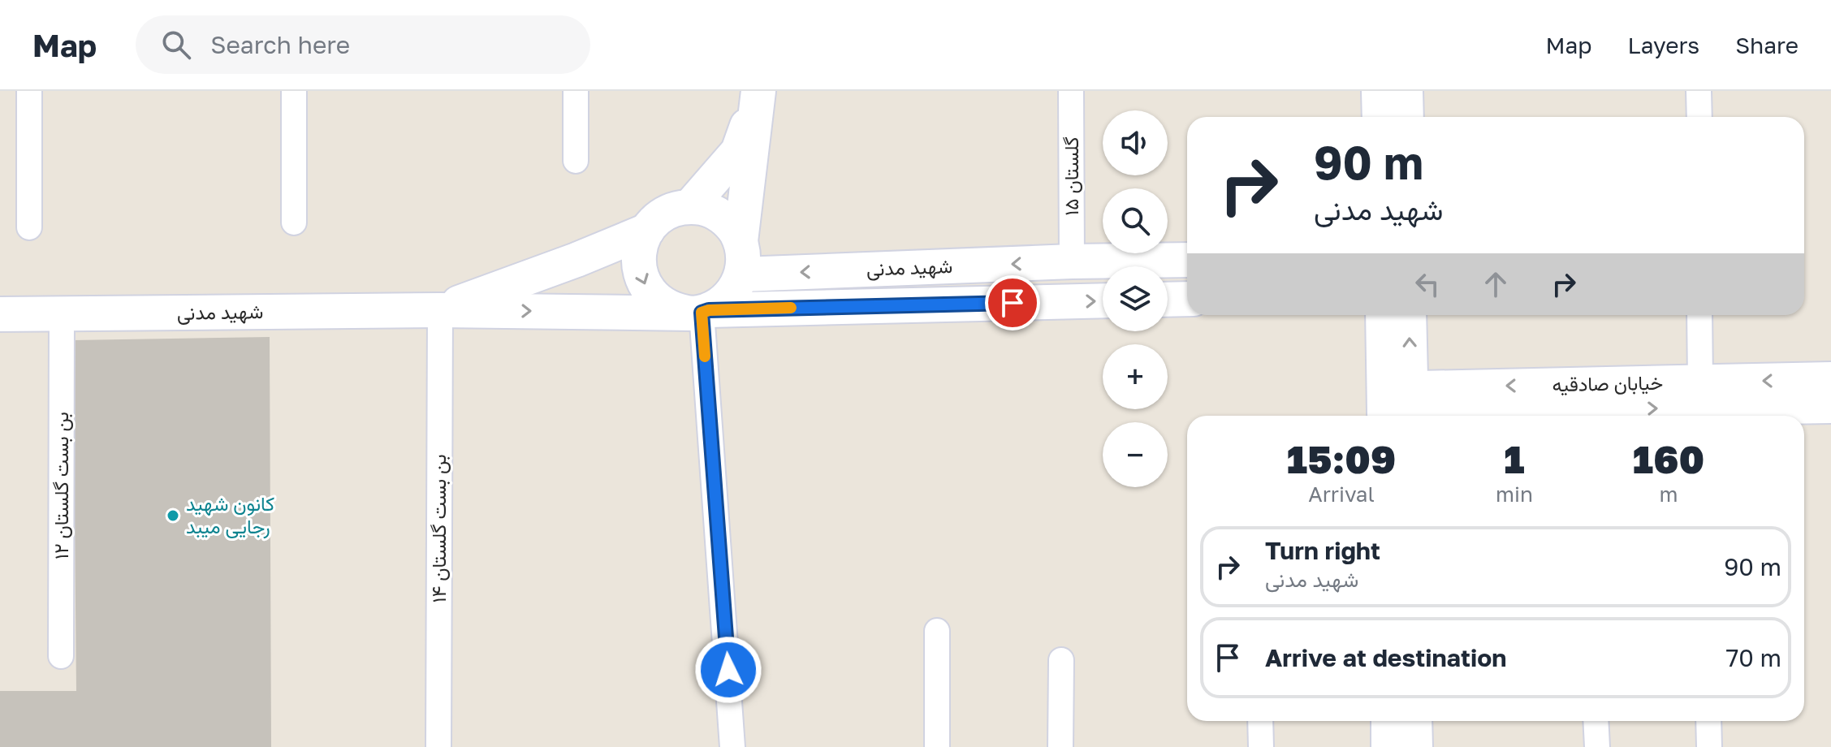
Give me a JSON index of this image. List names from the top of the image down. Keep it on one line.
{"streets":{"street":["گلستان ۱۵","شهید مدنی","خیابان صادقیه","بن بست گلستان ۱۲","بن بست گلستان ۱۴"]},"crossings":[["گلستان ۱۵","شهید مدنی"],["شهید مدنی","بن بست گلستان ۱۲"],["شهید مدنی","بن بست گلستان ۱۴"]],"places":["کانون شهید رجایی میبد"],"page":{"header":"Map","search":"Search here","nav":["Map","Layers","Share"],"map_buttons":["+","−"],"turn":["90 m","شهید مدنی"],"eta":["15:09","Arrival","1","min","160","m"],"list":[{"name":"Turn right","note":"شهید مدنی","value":"90 m"},{"name":"Arrive at destination","value":"70 m"}]}}
